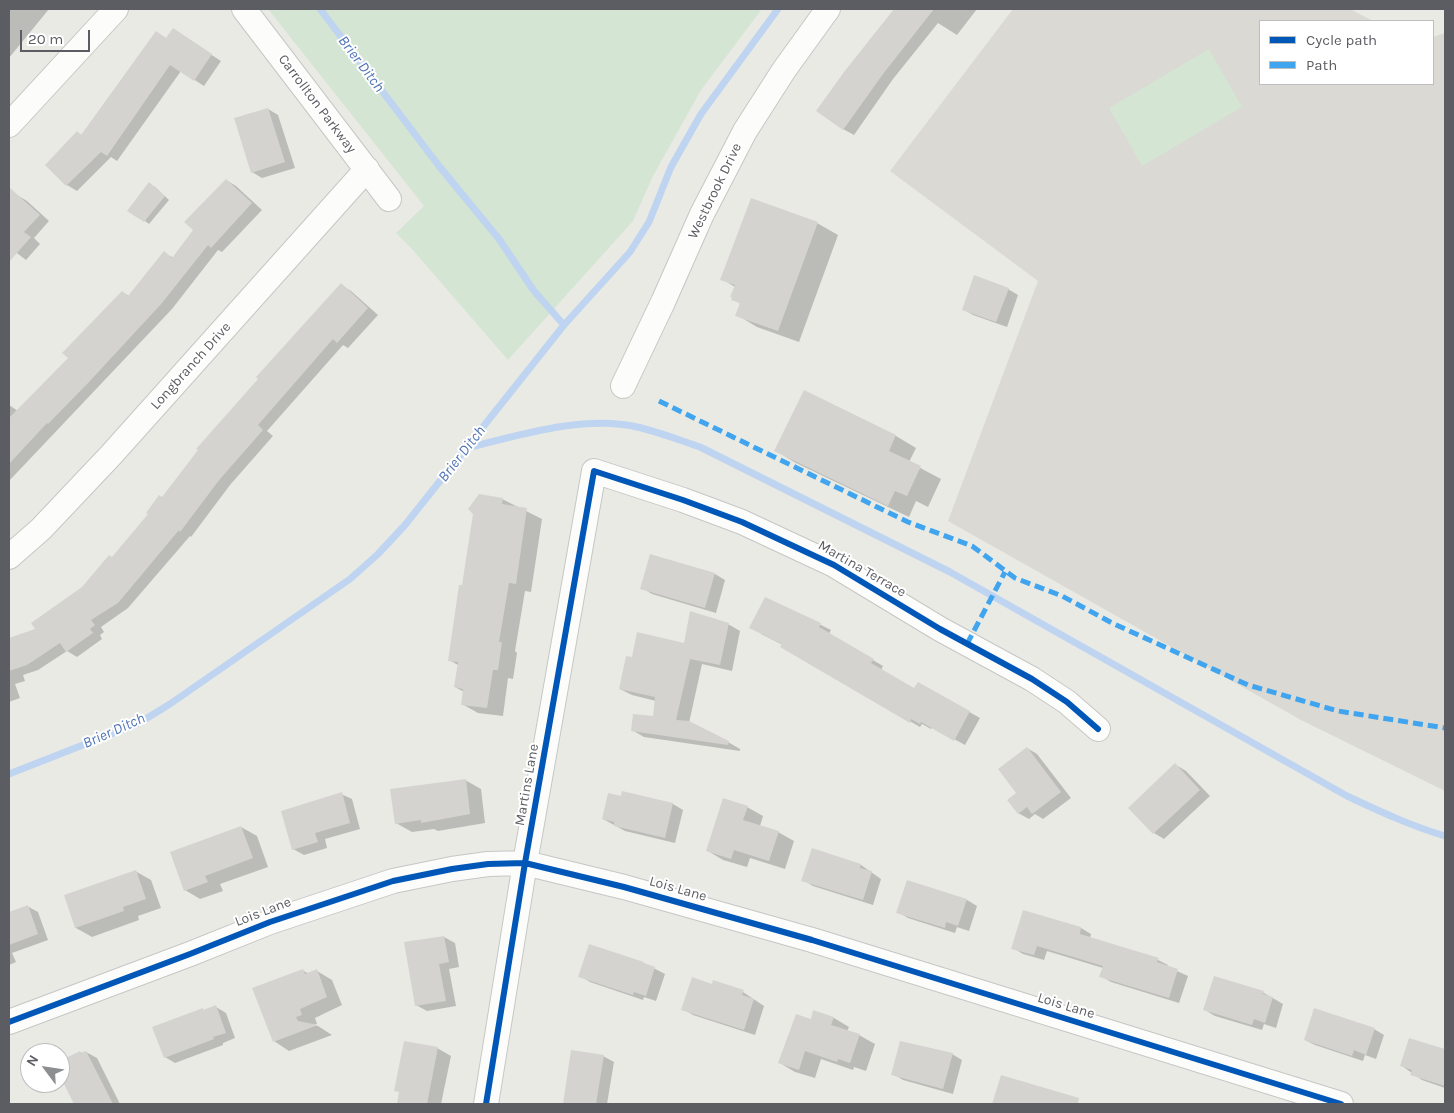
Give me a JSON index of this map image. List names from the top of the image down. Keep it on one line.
{"streets":{"street":["Carrollton Parkway","Westbrook Drive","Longbranch Drive","Martina Terrace","Martins Lane","Lois Lane"]},"crossings":[["Carrollton Parkway","Longbranch Drive"],["Martina Terrace","Martins Lane"],["Martins Lane","Lois Lane"]],"water":["Brier Ditch"],"legend":["Cycle path","Path"],"scale_bar":"20 m","north":"top left"}
